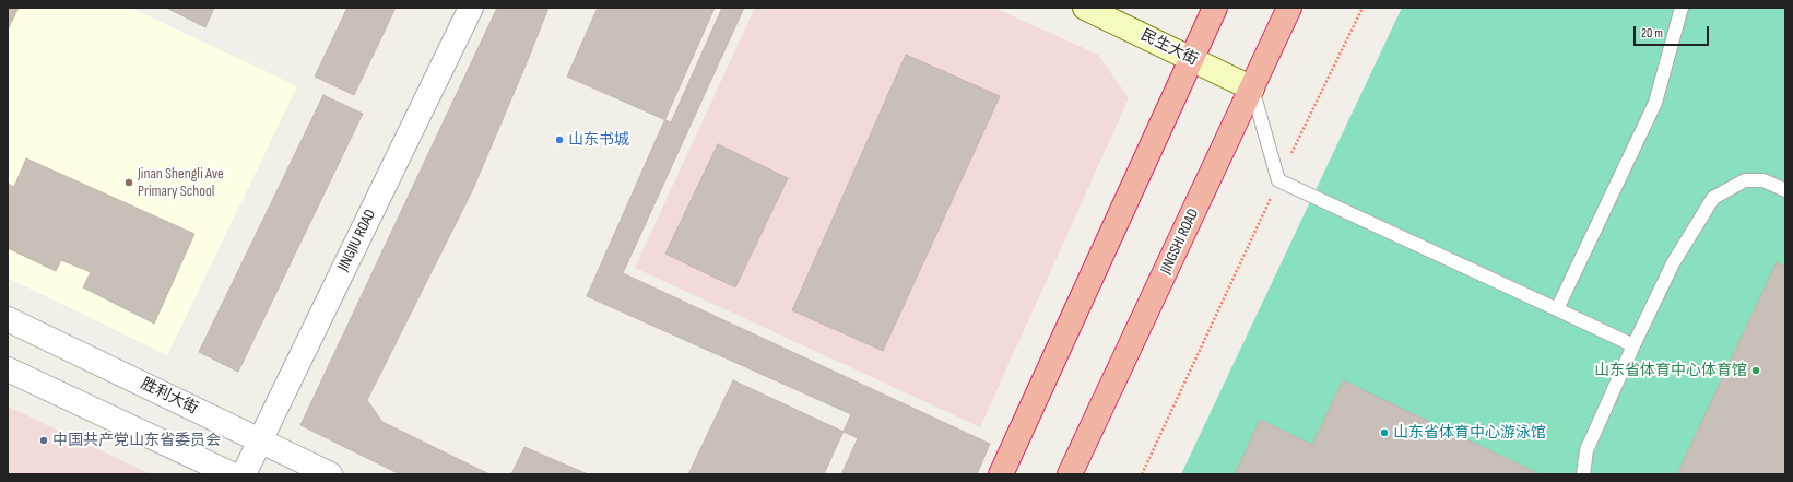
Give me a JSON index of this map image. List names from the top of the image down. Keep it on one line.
{"streets":{"highway":["JINGSHI ROAD"],"main road":["民生大街"],"street":["JINGJIU ROAD","胜利大街"]},"crossings":[["民生大街","JINGSHI ROAD"],["JINGJIU ROAD","胜利大街"]],"places":["山东书城","Jinan Shengli Ave Primary School","山东省体育中心体育馆","山东省体育中心游泳馆","中国共产党山东省委员会"],"scale_bar":"20 m"}
